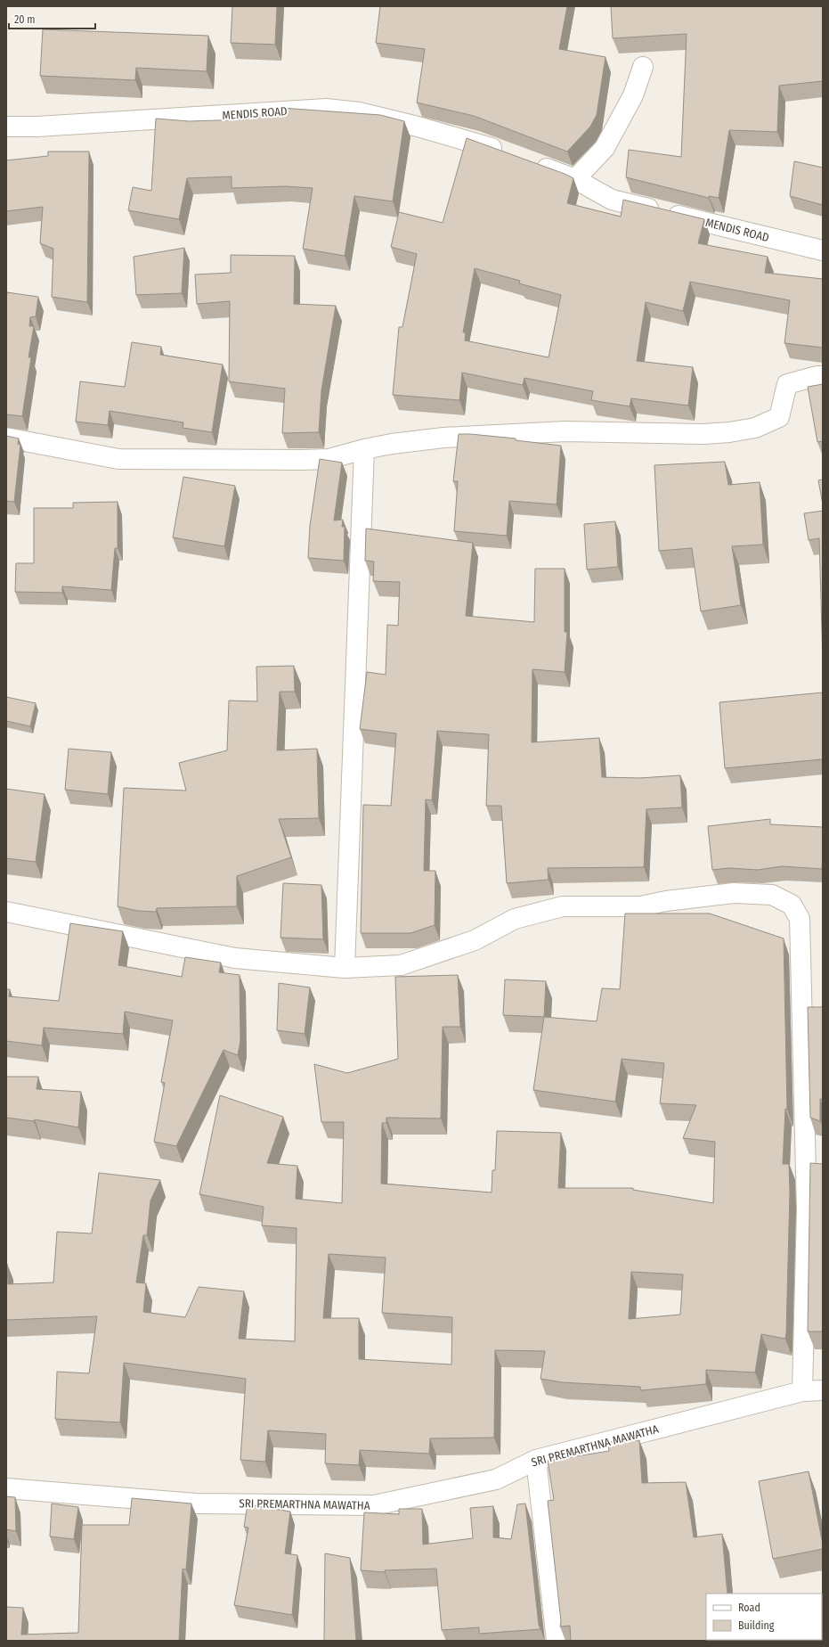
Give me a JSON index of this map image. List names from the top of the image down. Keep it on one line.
{"streets":{"street":["MENDIS ROAD","SRI PREMARTHNA MAWATHA"]},"legend":["Road","Building"],"scale_bar":"20 m"}
